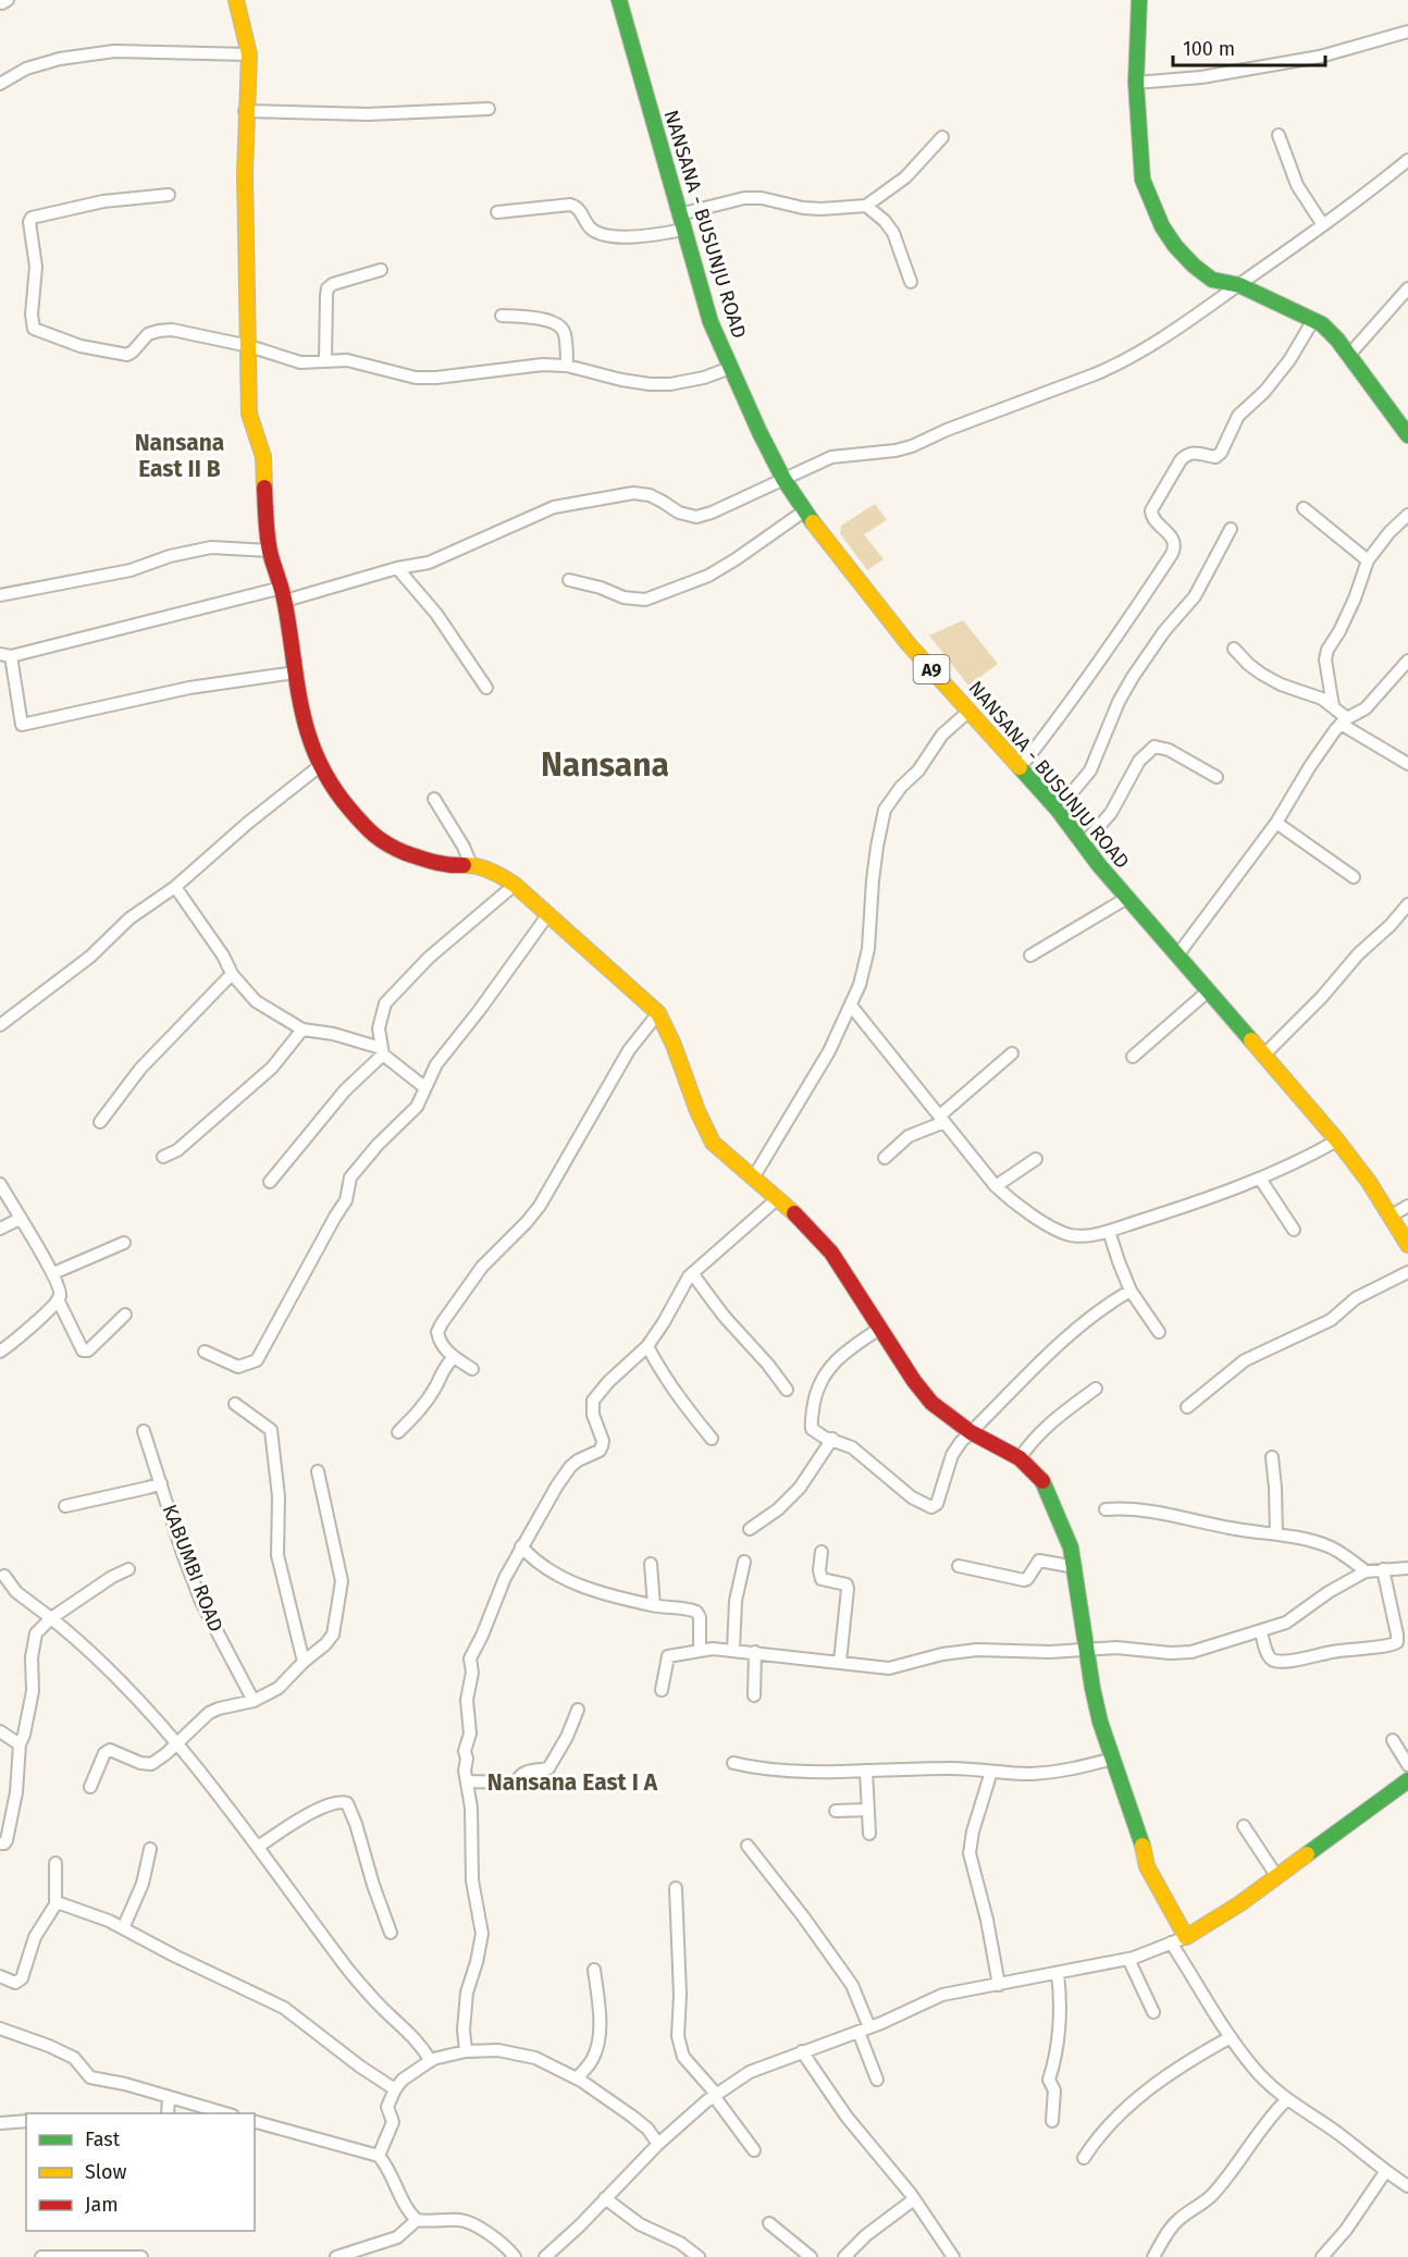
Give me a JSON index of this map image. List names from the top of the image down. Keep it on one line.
{"streets":{"street":["NANSANA - BUSUNJU ROAD","A9","KABUMBI ROAD"]},"districts":["Nansana East II B","Nansana","Nansana East I A"],"legend":["Fast","Slow","Jam"],"scale_bar":"100 m"}
